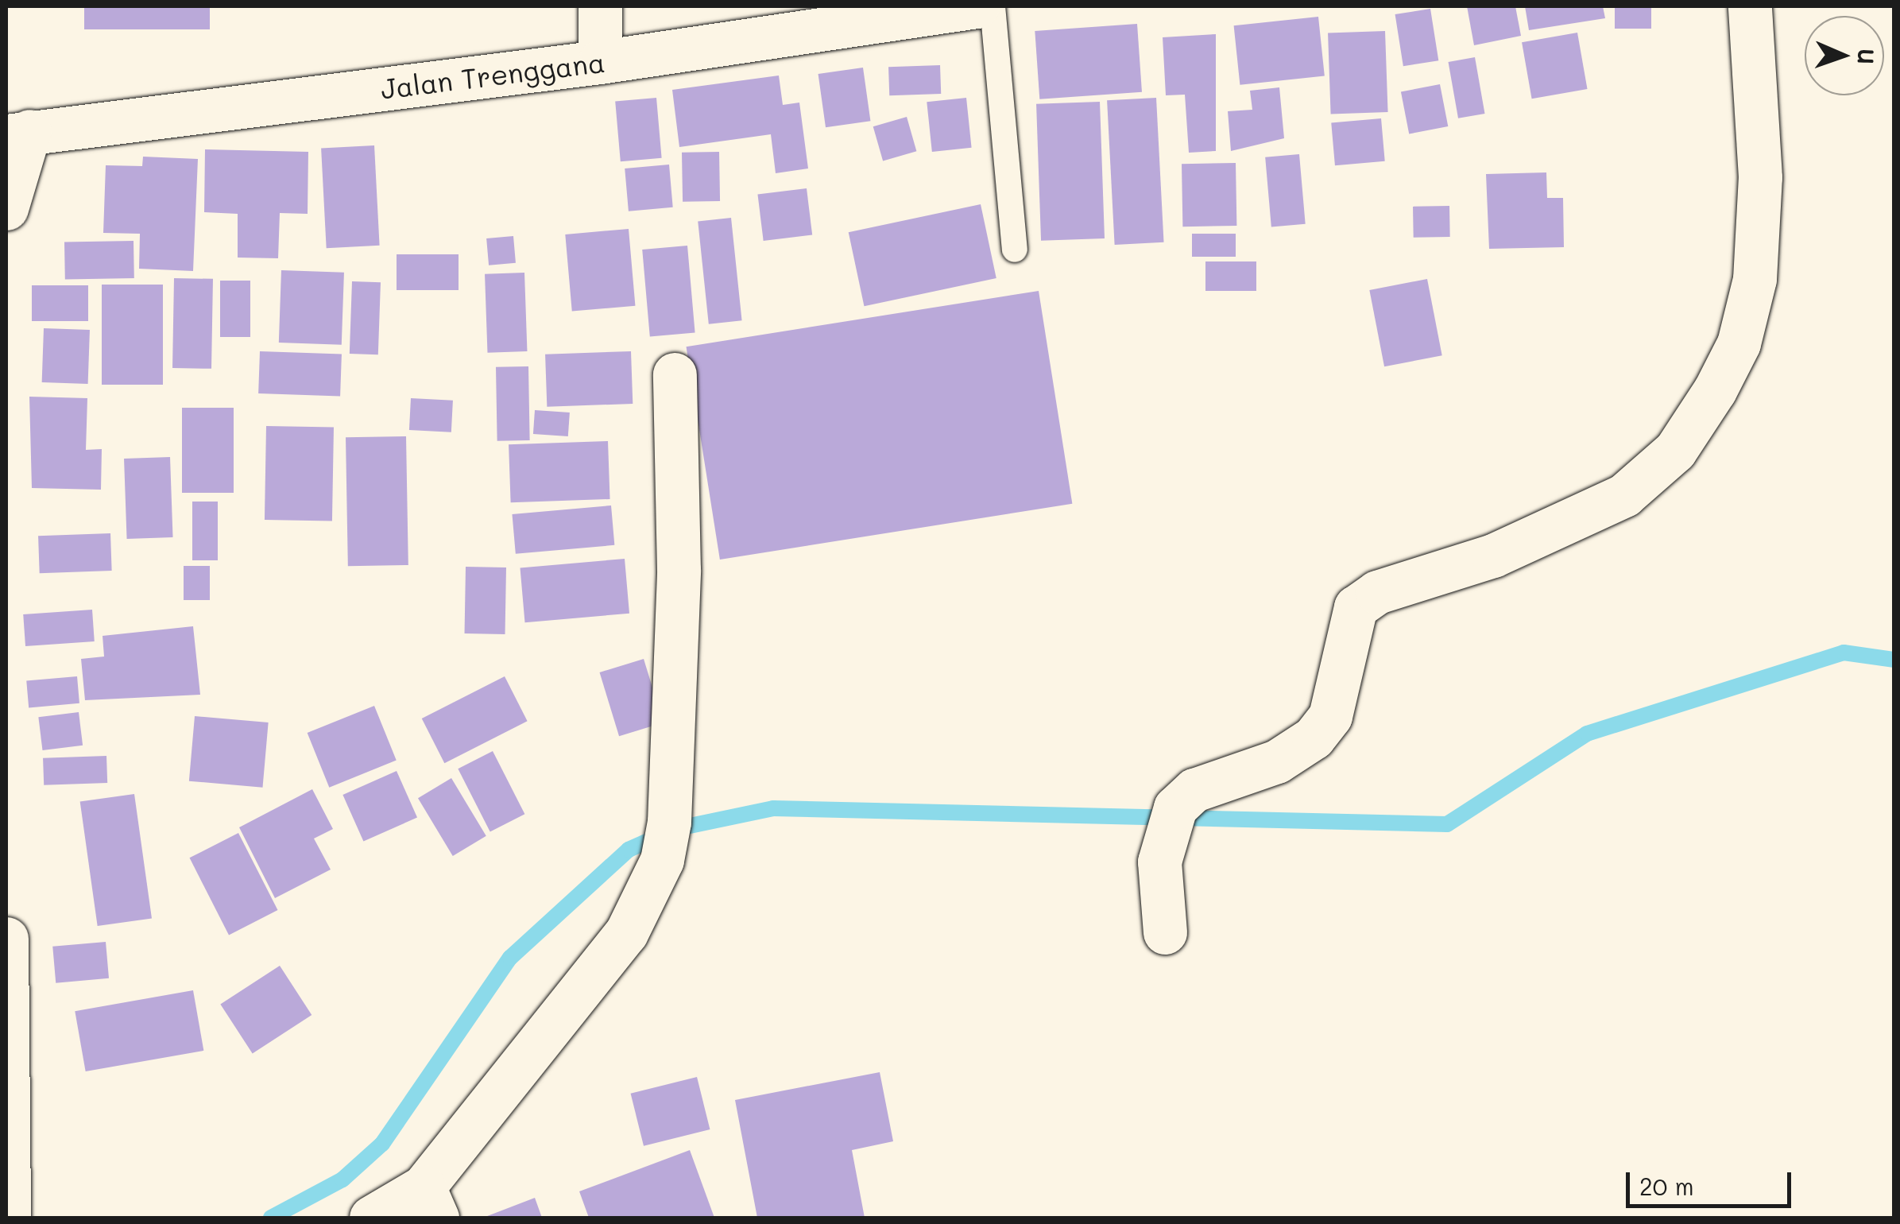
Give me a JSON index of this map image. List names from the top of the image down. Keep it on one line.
{"streets":{"street":["Jalan Trenggana"]},"scale_bar":"20 m","north":"right"}
